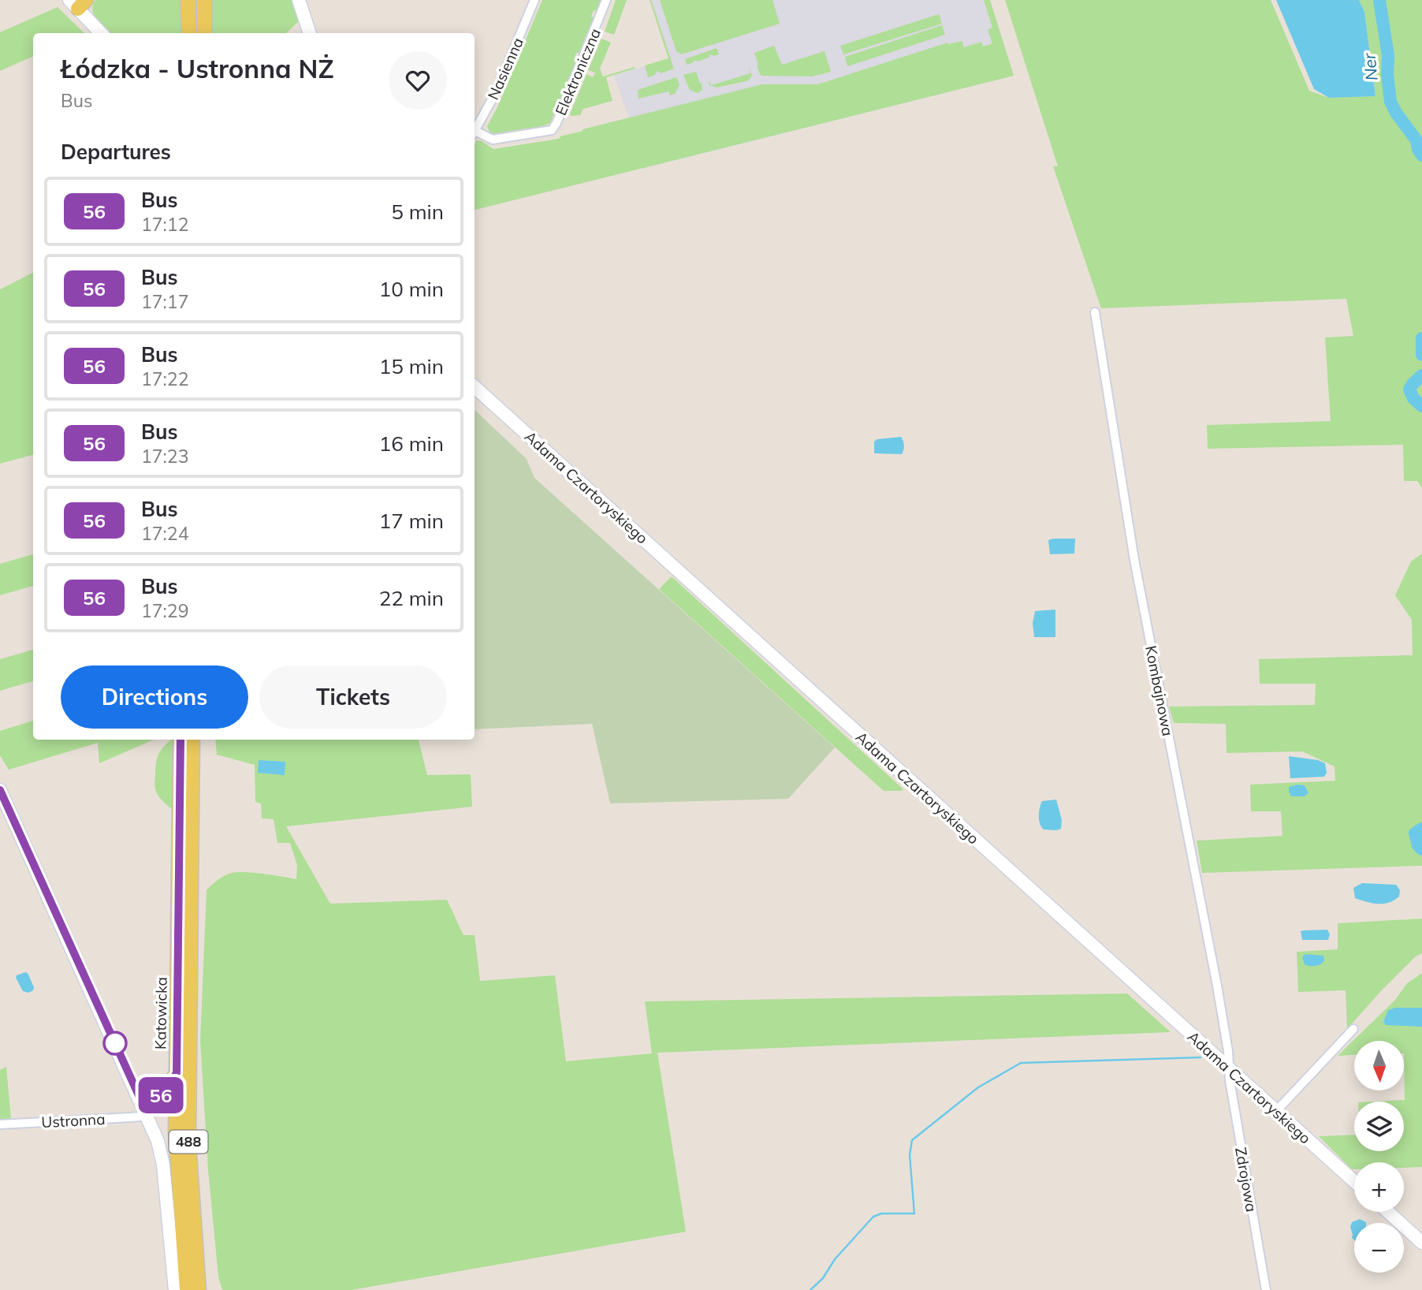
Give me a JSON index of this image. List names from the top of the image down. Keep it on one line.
{"streets":{"main road":["Katowicka","488"],"street":["Nasienna","Elektroniczna","Adama Czartoryskiego","Kombajnowa","Ustronna","Zdrojowa"]},"crossings":[["Adama Czartoryskiego","Kombajnowa"],["Adama Czartoryskiego","Zdrojowa"],["Kombajnowa","Zdrojowa"]],"water":["Ner"],"lines":["bus line 56"],"north":"bottom","page":{"on_map":"56","heading":[["Łódzka - Ustronna NŻ","Bus"],"Departures"],"list":[{"mark":"56","name":"Bus","note":"17:12","value":"5 min"},{"mark":"56","name":"Bus","note":"17:17","value":"10 min"},{"mark":"56","name":"Bus","note":"17:22","value":"15 min"},{"mark":"56","name":"Bus","note":"17:23","value":"16 min"},{"mark":"56","name":"Bus","note":"17:24","value":"17 min"},{"mark":"56","name":"Bus","note":"17:29","value":"22 min"}],"buttons":["Directions","Tickets"],"map_buttons":["+","−"]}}
